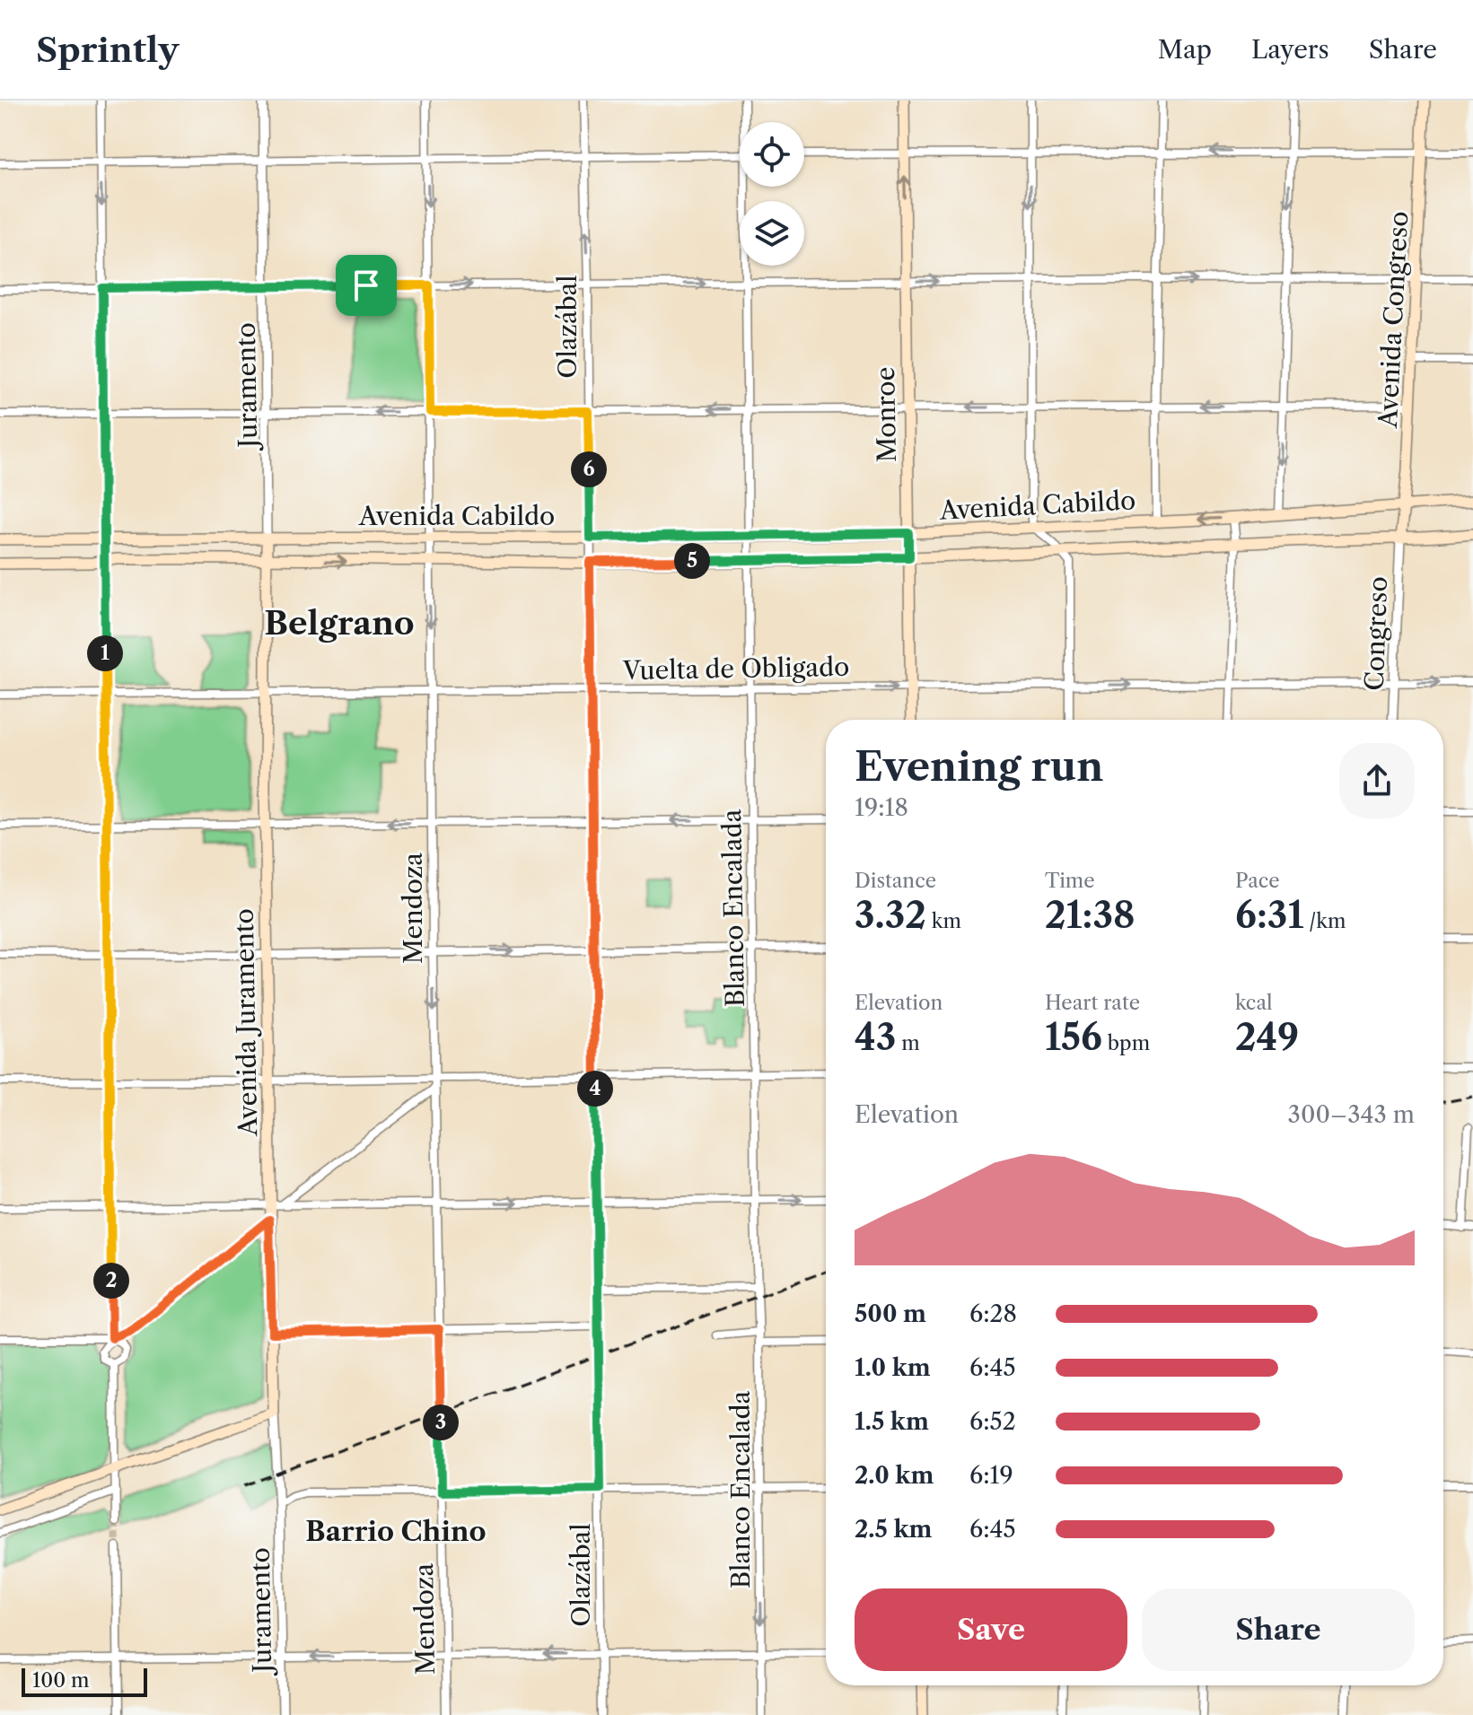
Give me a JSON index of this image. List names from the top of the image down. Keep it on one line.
{"streets":{"main road":["Avenida Congreso","Monroe","Avenida Cabildo","Avenida Juramento"],"street":["Olazábal","Juramento","Congreso","Vuelta de Obligado","Mendoza","Blanco Encalada"]},"crossings":[["Avenida Congreso","Avenida Cabildo"],["Avenida Congreso","Congreso"],["Olazábal","Avenida Cabildo"],["Olazábal","Vuelta de Obligado"],["Juramento","Avenida Cabildo"],["Juramento","Avenida Juramento"],["Monroe","Avenida Cabildo"],["Monroe","Vuelta de Obligado"],["Avenida Cabildo","Congreso"],["Avenida Cabildo","Mendoza"],["Avenida Cabildo","Blanco Encalada"],["Avenida Cabildo","Avenida Juramento"],["Congreso","Vuelta de Obligado"],["Vuelta de Obligado","Mendoza"],["Vuelta de Obligado","Blanco Encalada"],["Vuelta de Obligado","Avenida Juramento"]],"districts":["Belgrano","Barrio Chino"],"scale_bar":"100 m","page":{"header":"Sprintly","nav":["Map","Layers","Share"],"pins":["6","5","1","4","2","3"],"heading":["Evening run","19:18"],"stats":[["Distance","3.32 km"],["Time","21:38"],["Pace","6:31 /km"],["Elevation","43 m"],["Heart rate","156 bpm"],["kcal","249"]],"chart":["Elevation","300–343 m"],"list":[{"name":"500 m","note":"6:28"},{"name":"1.0 km","note":"6:45"},{"name":"1.5 km","note":"6:52"},{"name":"2.0 km","note":"6:19"},{"name":"2.5 km","note":"6:45"}],"buttons":["Save","Share"],"scale":"100 m"}}
